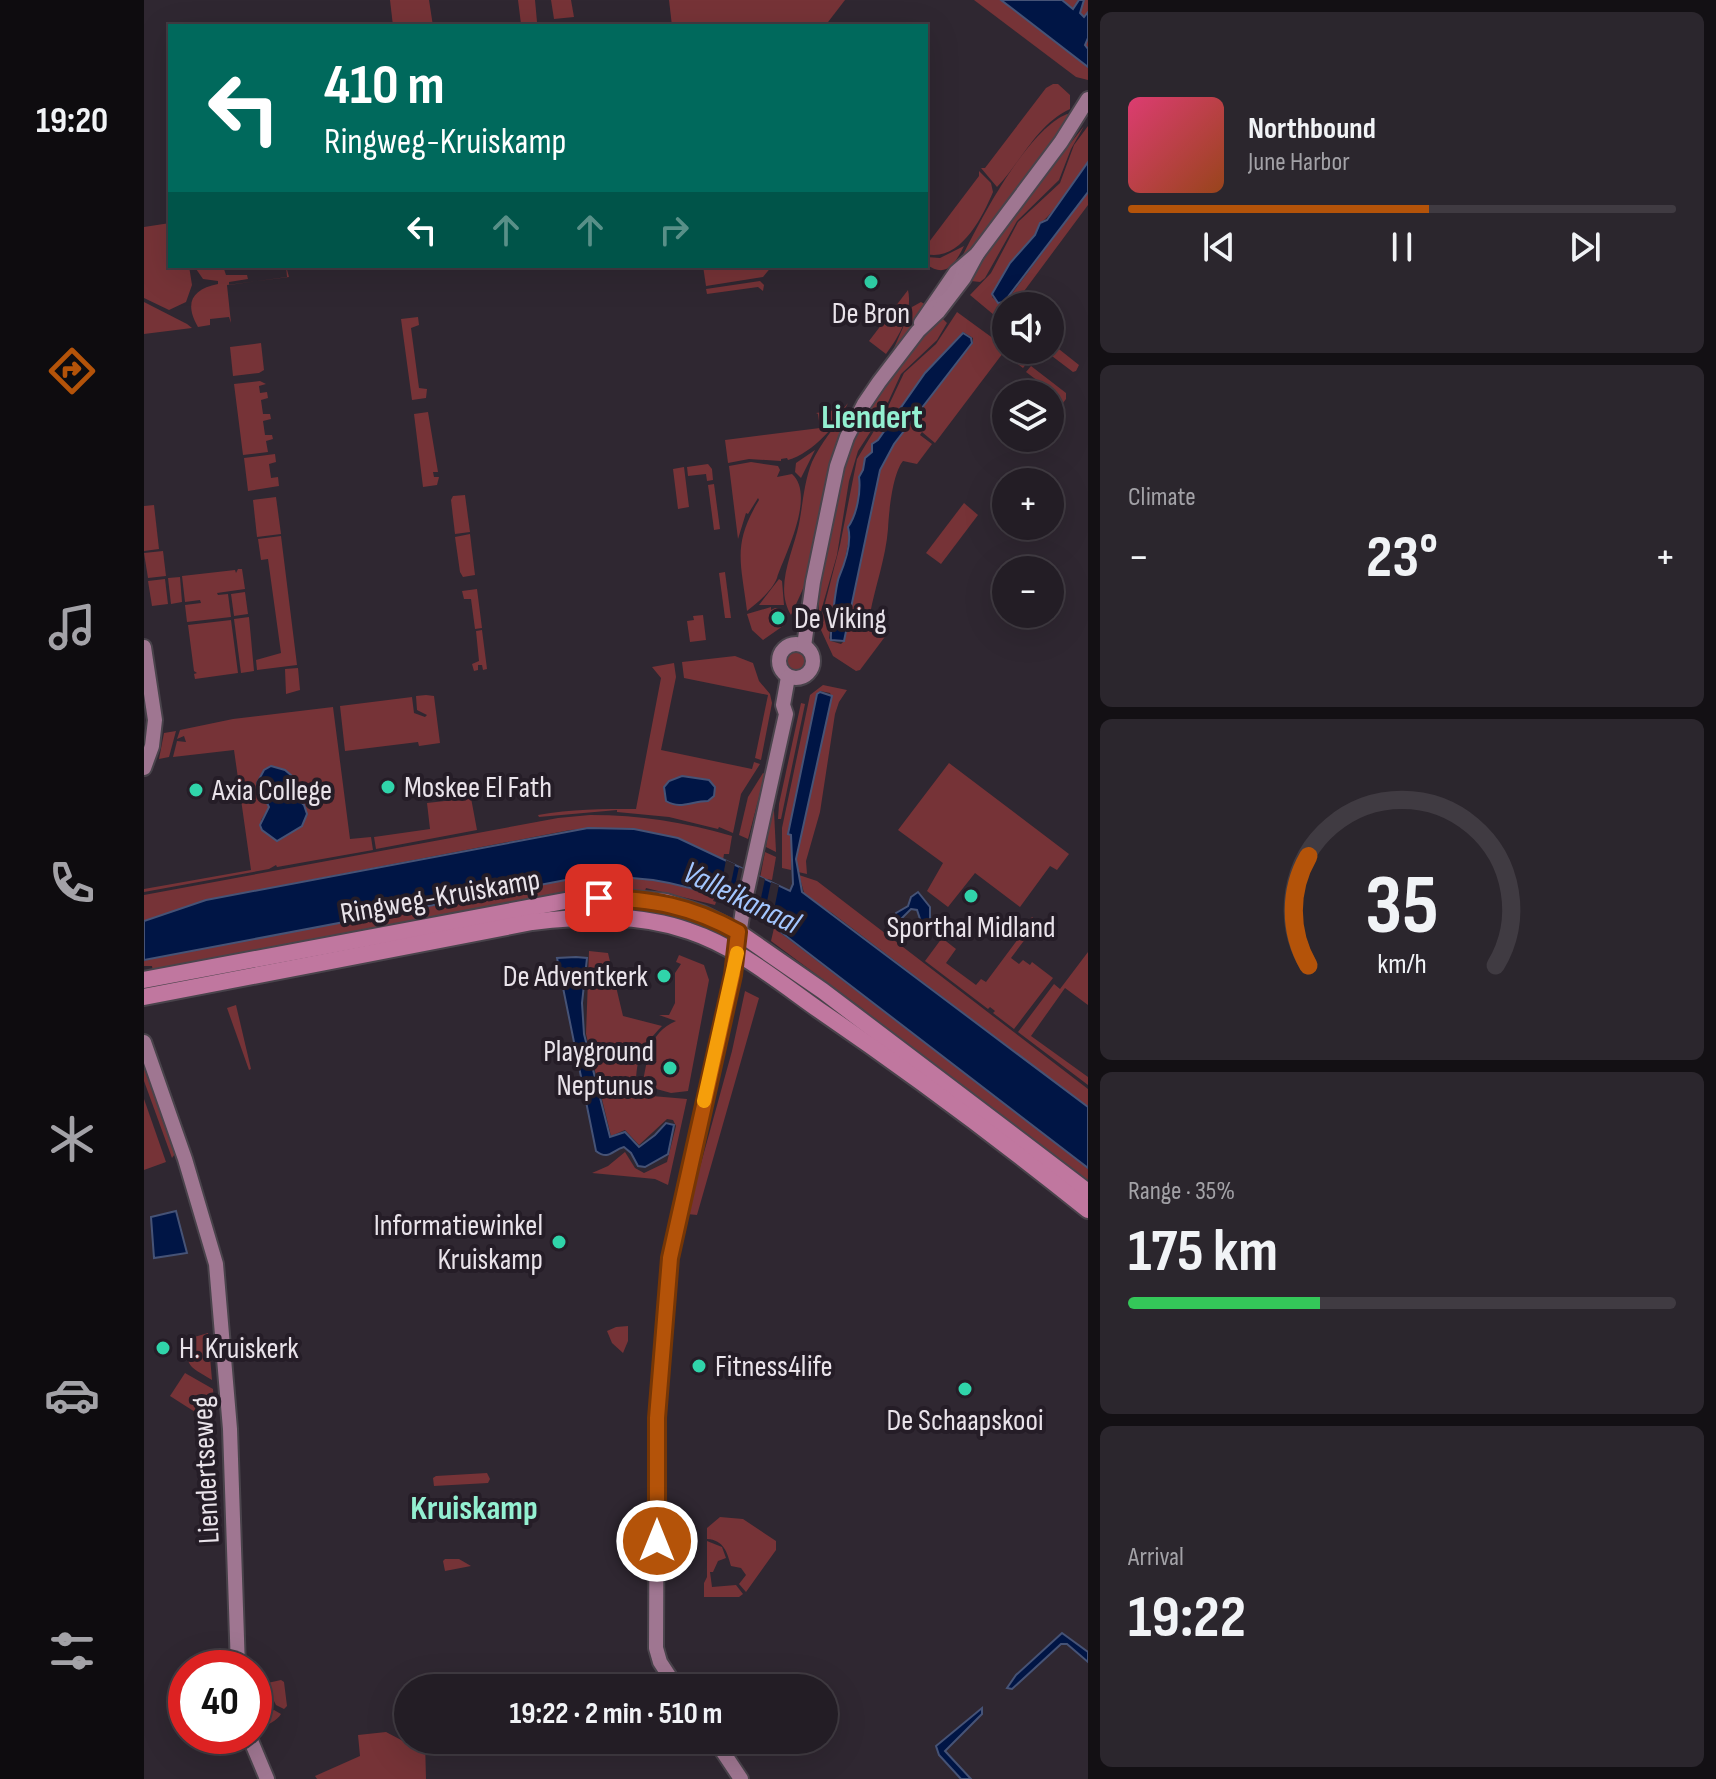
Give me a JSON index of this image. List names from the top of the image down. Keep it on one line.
{"streets":{"main road":["Ringweg-Kruiskamp"],"street":["Liendertseweg"]},"districts":["Liendert","Kruiskamp"],"water":["Valleikanaal"],"places":["De Bron","De Viking","Moskee El Fath","Axia College","Sporthal Midland","De Adventkerk","Playground Neptunus","Informatiewinkel Kruiskamp","H. Kruiskerk","Fitness4life","De Schaapskooi"],"page":{"tabs":"19:20","turn":["410 m","Ringweg-Kruiskamp"],"song":["Northbound","June Harbor"],"map_buttons":["+","−"],"tile":["Climate",["Range · 35%","175 km"],["Arrival","19:22"]],"heat":["−","23°","+"],"limit":"40","trip":"19:22 · 2 min · 510 m","gauge":["35","km/h"]}}
